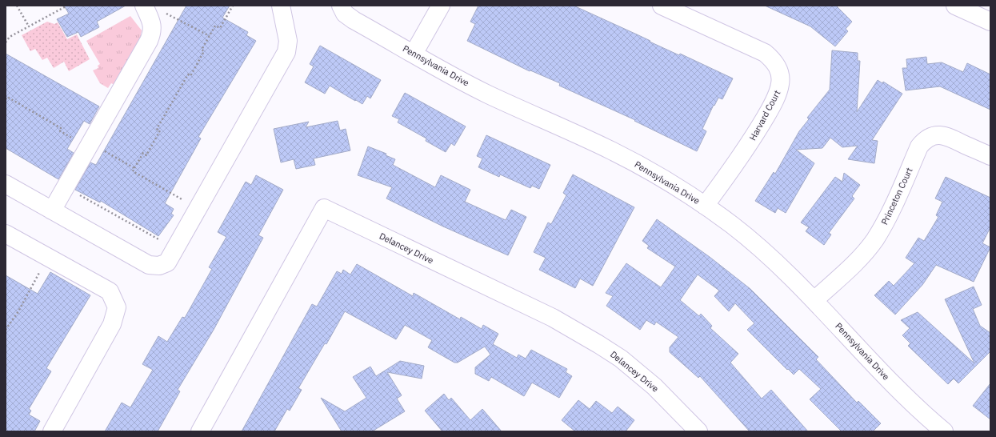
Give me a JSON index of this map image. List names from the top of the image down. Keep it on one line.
{"streets":{"street":["Pennsylvania Drive","Harvard Court","Princeton Court","Delancey Drive"]},"crossings":[["Pennsylvania Drive","Harvard Court"],["Pennsylvania Drive","Princeton Court"]]}
